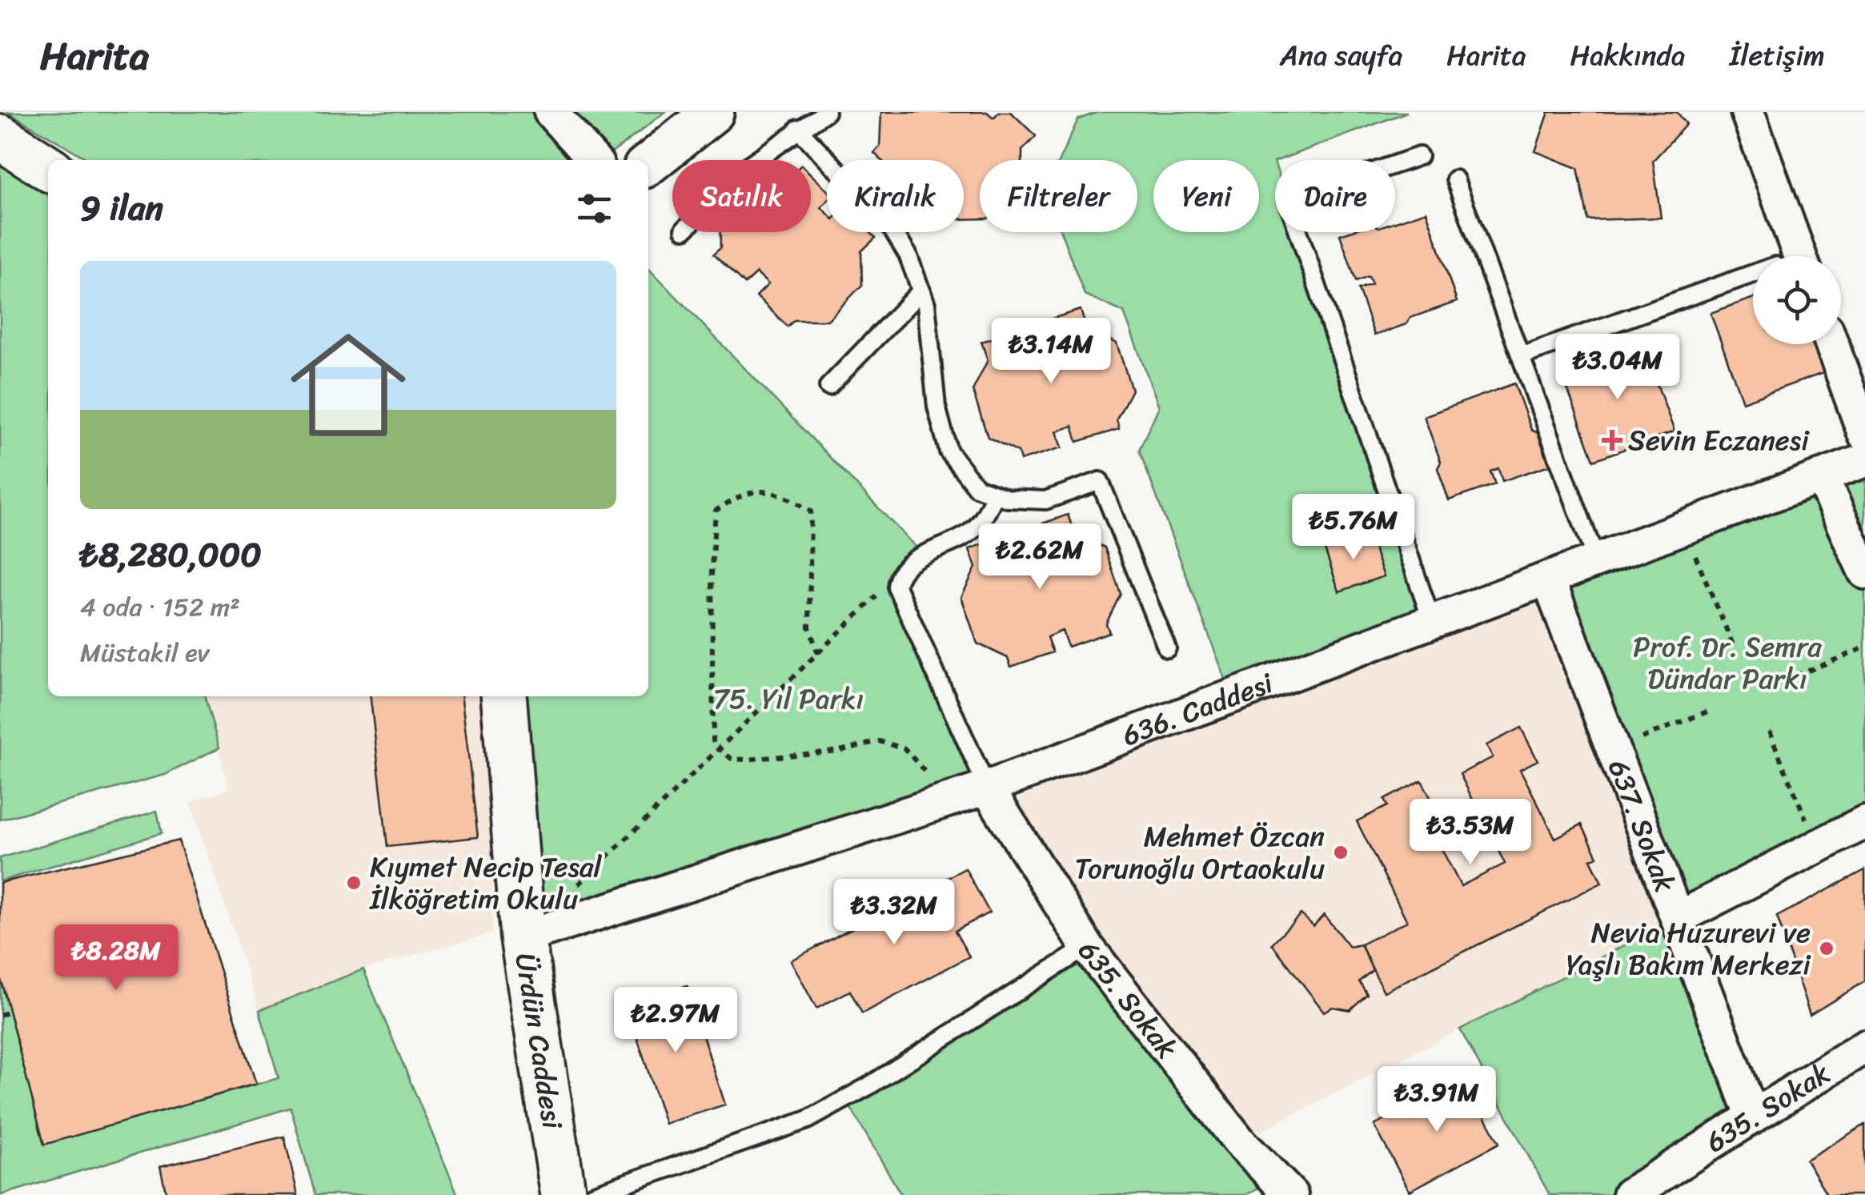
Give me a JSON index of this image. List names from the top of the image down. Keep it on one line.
{"streets":{"main road":["Ürdün Caddesi"],"street":["636. Caddesi","637. Sokak","635. Sokak"]},"crossings":[["636. Caddesi","637. Sokak"],["636. Caddesi","635. Sokak"],["636. Caddesi","Ürdün Caddesi"],["637. Sokak","635. Sokak"]],"parks":["Prof. Dr. Semra Dündar Parkı","75. Yıl Parkı"],"places":{"health":["Sevin Eczanesi"],"other":["Mehmet Özcan Torunoğlu Ortaokulu","Kıymet Necip Tesal İlköğretim Okulu","Nevia Huzurevi ve Yaşlı Bakım Merkezi"]},"page":{"header":"Harita","nav":["Ana sayfa","Harita","Hakkında","İletişim"],"chip":["Satılık","Kiralık","Filtreler","Yeni","Daire"],"heading":"9 ilan","list":[{"name":"₺8,280,000","note":"4 oda · 152 m² · Müstakil ev"}],"price":["₺3.14M","₺3.04M","₺5.76M","₺2.62M","₺3.53M","₺3.32M","₺8.28M","₺2.97M","₺3.91M"]}}
